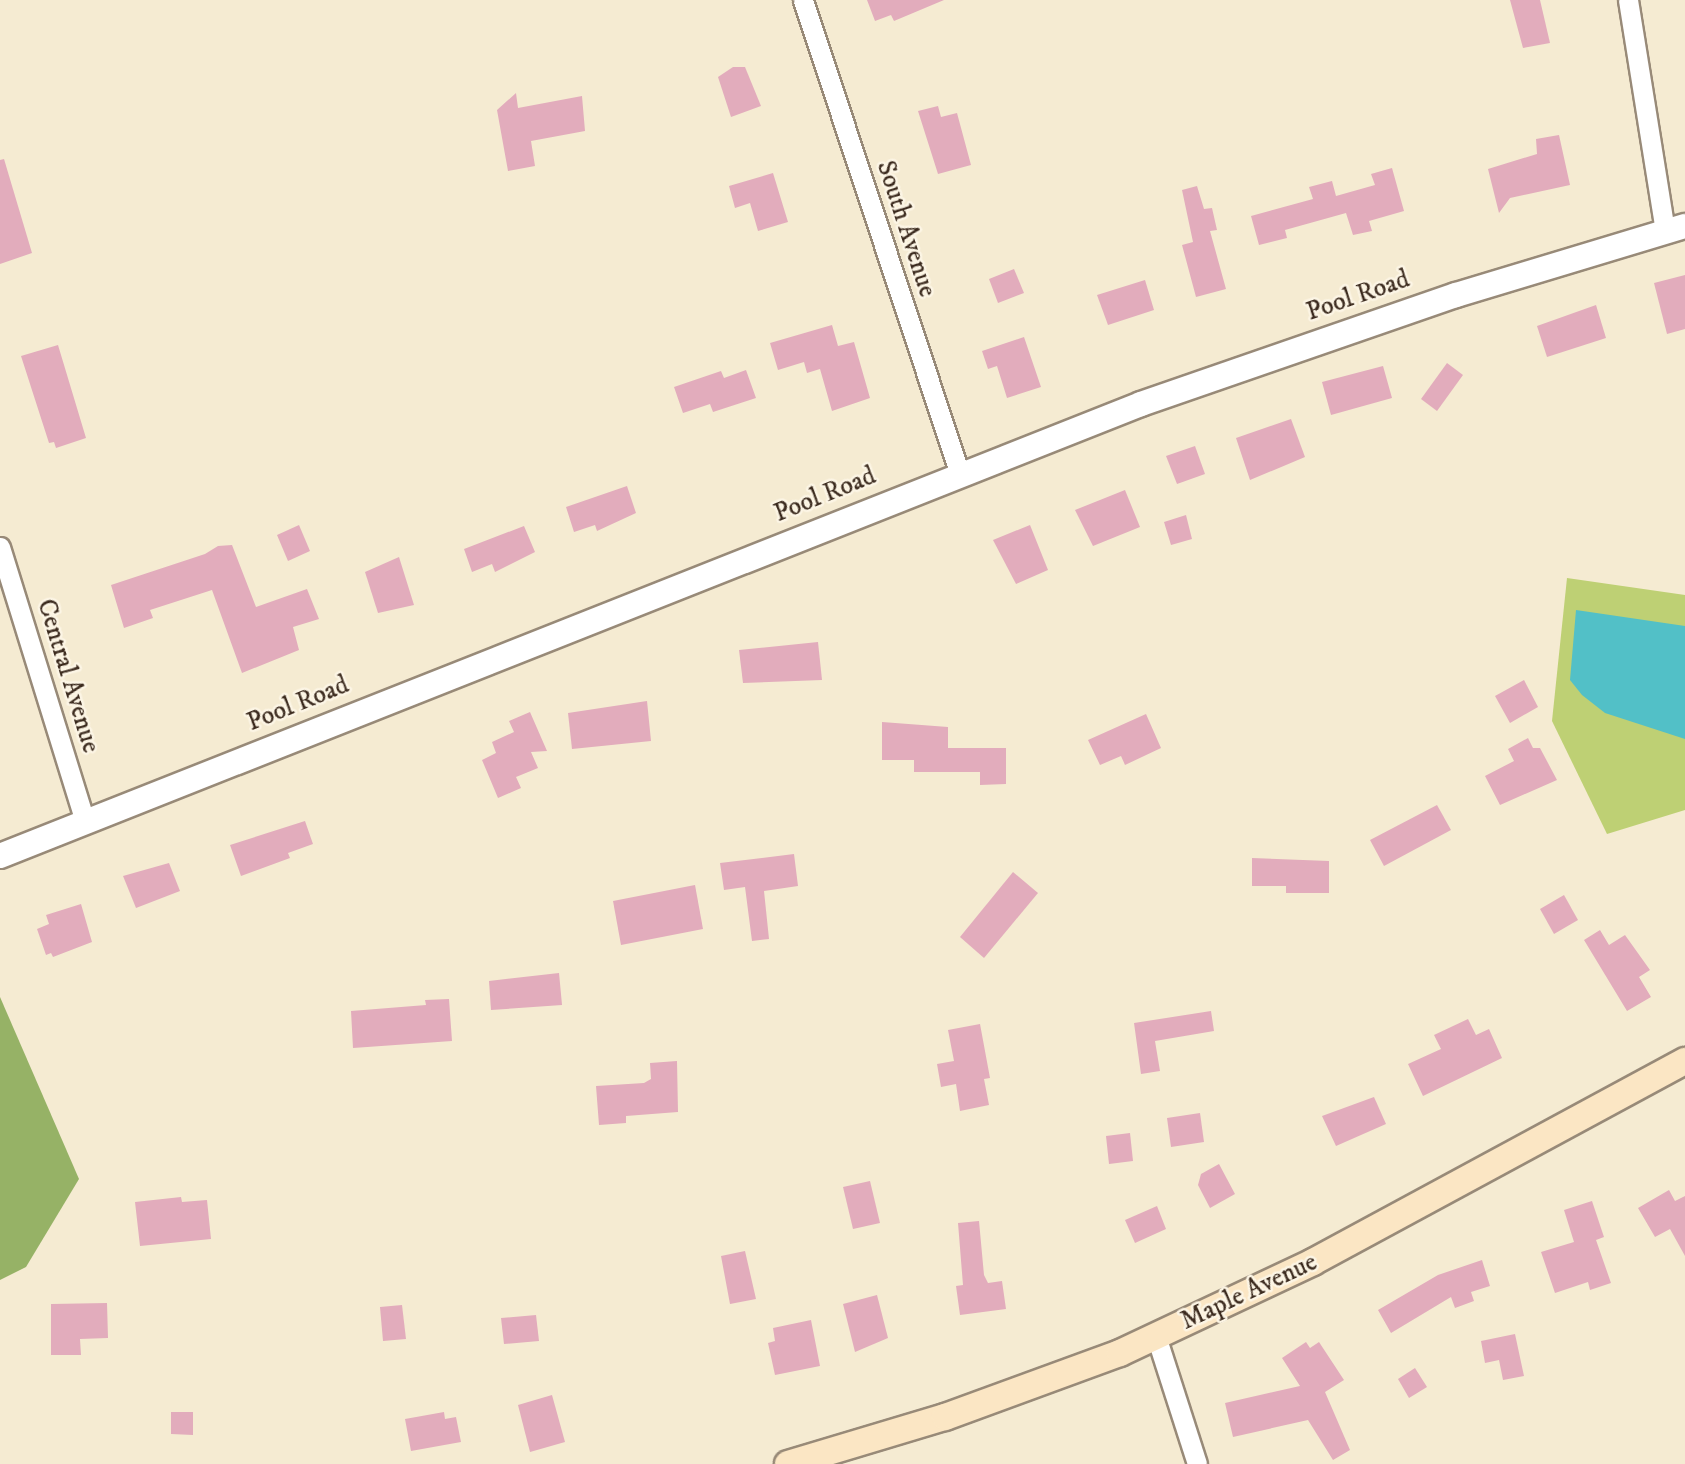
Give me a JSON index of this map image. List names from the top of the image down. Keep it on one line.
{"streets":{"main road":["Maple Avenue"],"street":["South Avenue","Pool Road","Central Avenue"]},"crossings":[["South Avenue","Pool Road"],["Pool Road","Central Avenue"]]}
